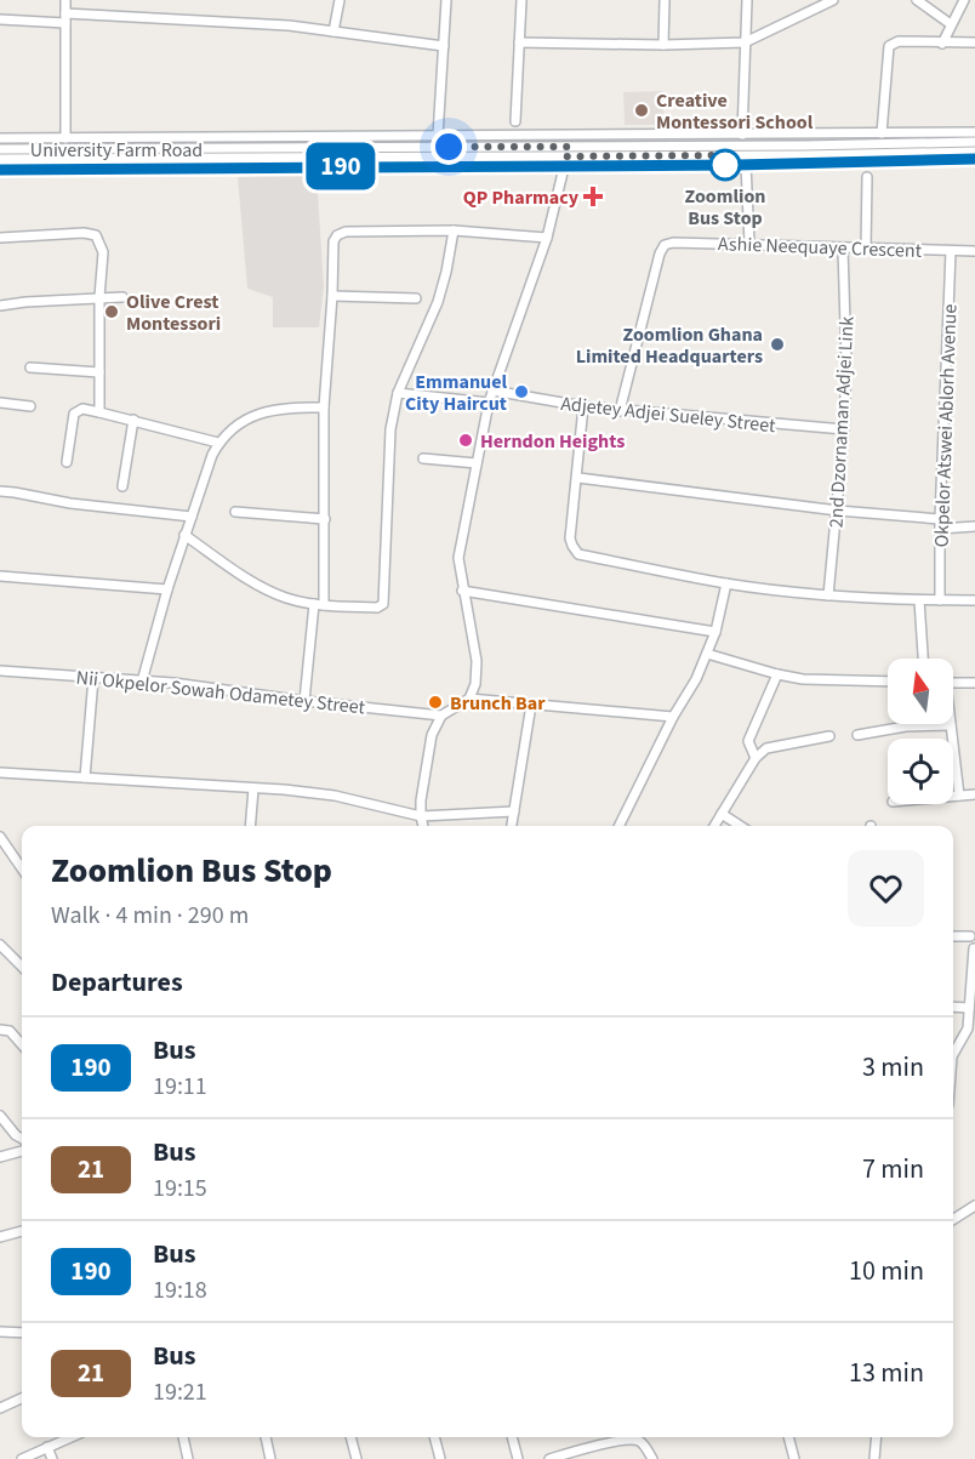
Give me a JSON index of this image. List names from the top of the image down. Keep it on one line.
{"streets":{"street":["University Farm Road","Ashie Neequaye Crescent","Adjetey Adjei Sueley Street","2nd Dzornaman Adjei Link","Okpelor Atswei Ablorh Avenue","Nii Okpelor Sowah Odametey Street"]},"crossings":[["Ashie Neequaye Crescent","Adjetey Adjei Sueley Street"],["Ashie Neequaye Crescent","2nd Dzornaman Adjei Link"],["Ashie Neequaye Crescent","Okpelor Atswei Ablorh Avenue"],["Adjetey Adjei Sueley Street","2nd Dzornaman Adjei Link"]],"places":{"other":["Creative Montessori School","Zoomlion Bus Stop","Olive Crest Montessori","Zoomlion Ghana Limited Headquarters","Emmanuel City Haircut","Herndon Heights","Brunch Bar"],"health":["QP Pharmacy"]},"lines":["bus line 190"],"north":"top","page":{"on_map":"190","heading":[["Zoomlion Bus Stop","Walk · 4 min · 290 m"],"Departures"],"list":[{"mark":"190","name":"Bus","note":"19:11","value":"3 min"},{"mark":"21","name":"Bus","note":"19:15","value":"7 min"},{"mark":"190","name":"Bus","note":"19:18","value":"10 min"},{"mark":"21","name":"Bus","note":"19:21","value":"13 min"}]}}
